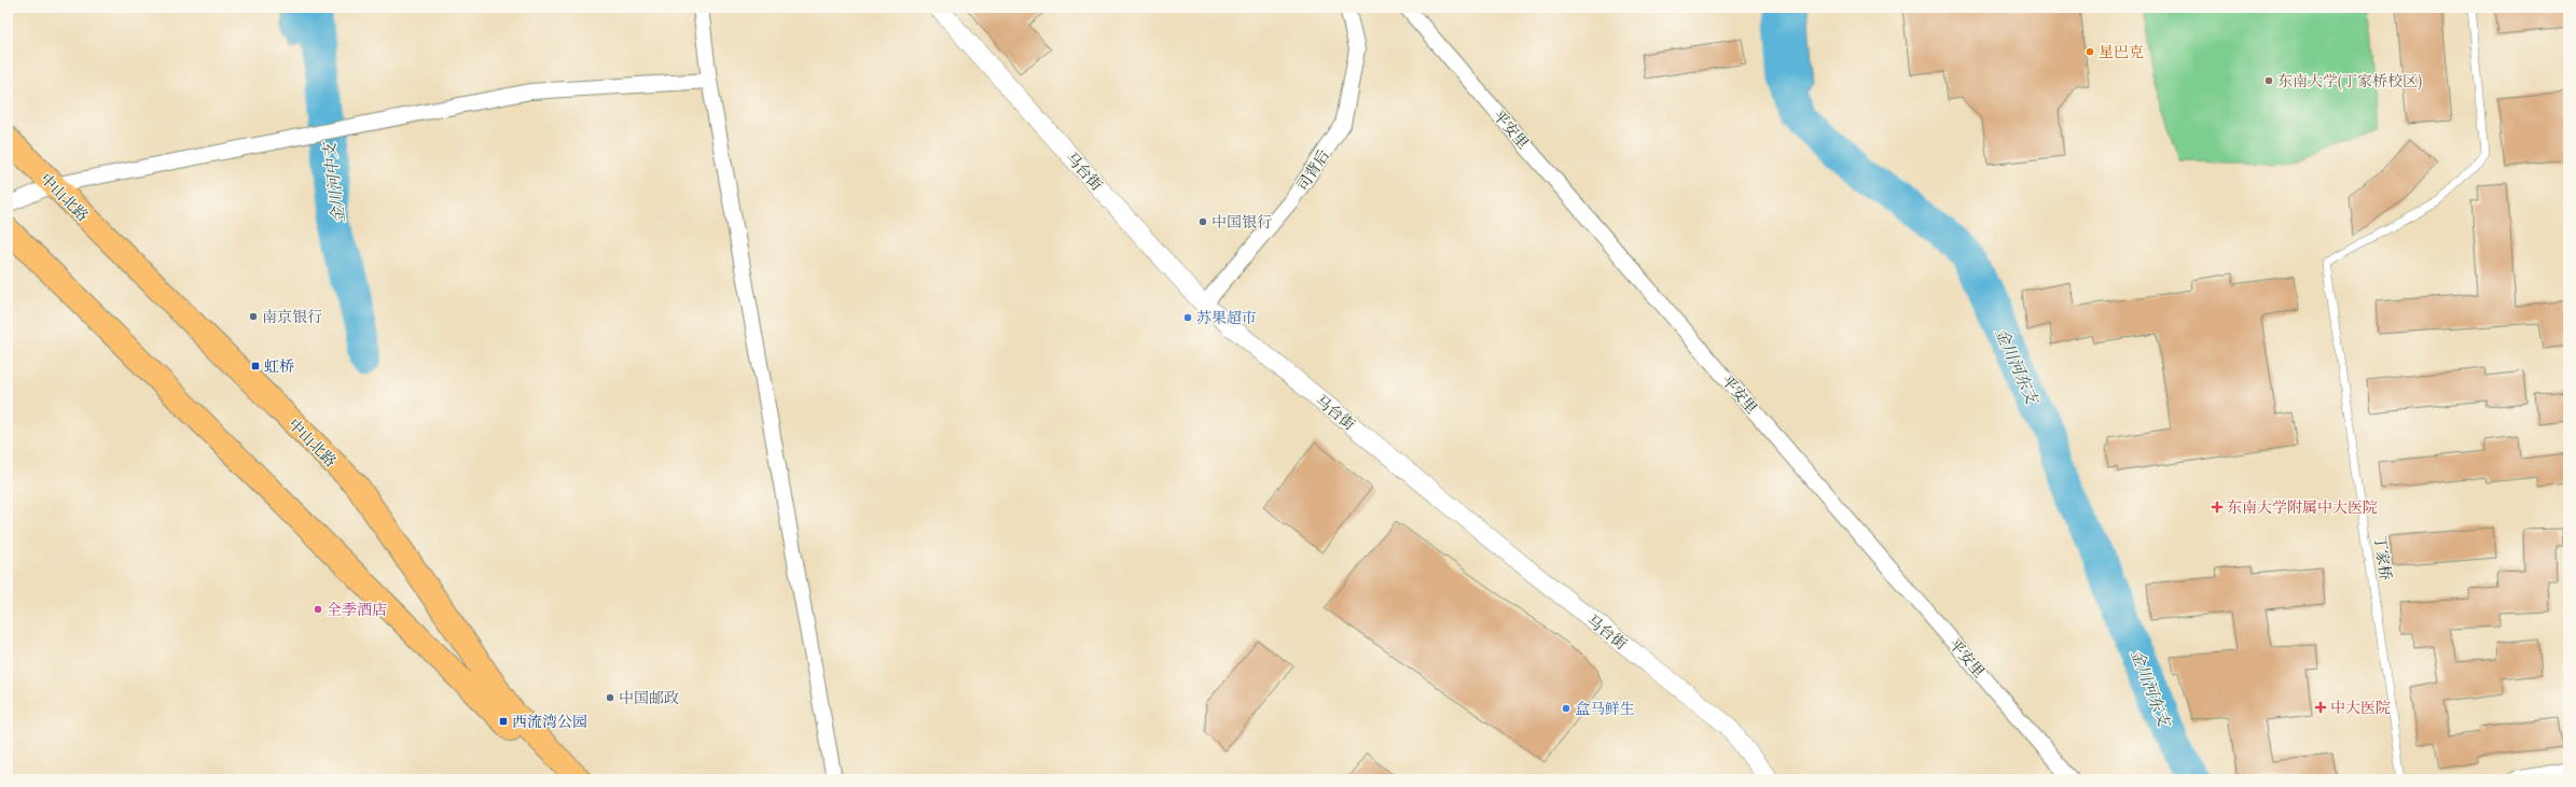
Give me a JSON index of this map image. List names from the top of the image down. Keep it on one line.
{"streets":{"main road":["中山北路"],"street":["平安里","司背后","马台街"],"lane":["丁家桥"]},"crossings":[["司背后","马台街"]],"water":["金川河中支","金川河东支"],"places":{"other":["星巴克","东南大学(丁家桥校区)","中国银行","南京银行","苏果超市","全季酒店","中国邮政","盒马鲜生"],"transit":["虹桥","西流湾公园"],"health":["东南大学附属中大医院","中大医院"]}}
